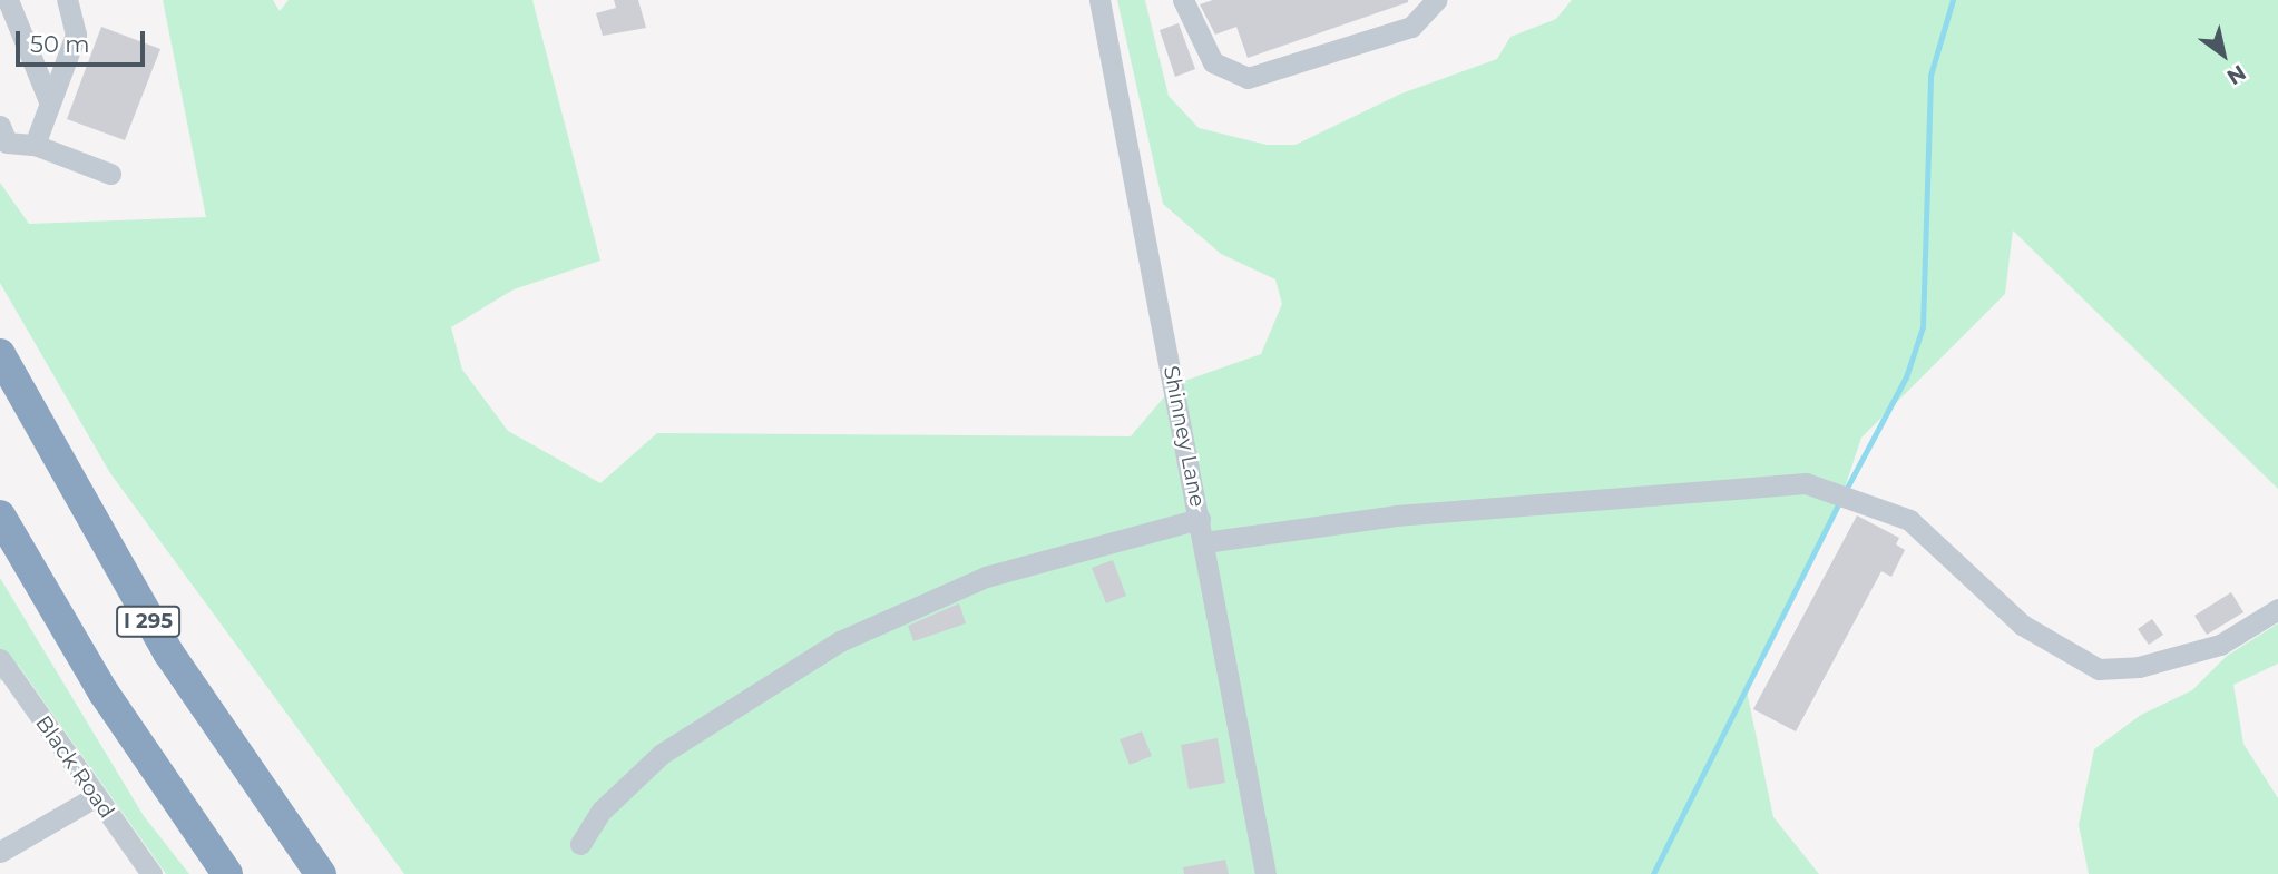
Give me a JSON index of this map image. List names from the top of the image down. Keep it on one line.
{"streets":{"highway":["I 295"],"street":["Shinney Lane","Black Road"]},"scale_bar":"50 m","north":"bottom right"}
